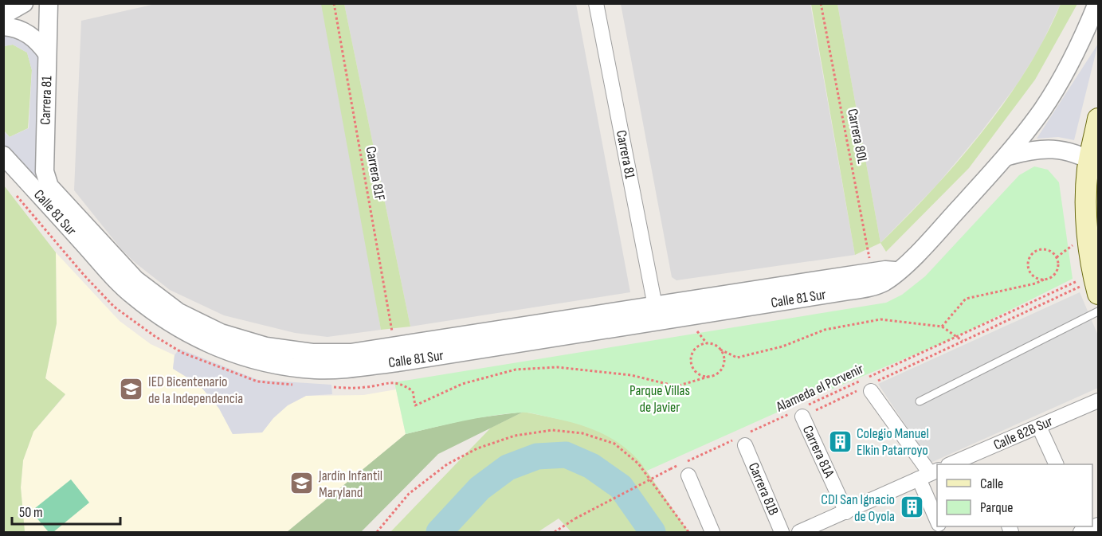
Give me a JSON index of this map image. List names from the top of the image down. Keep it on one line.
{"streets":{"street":["Carrera 81","Calle 81 Sur","Calle 82B Sur","Carrera 81A","Carrera 81B"],"path":["Carrera 80L","Carrera 81F","Alameda el Porvenir"]},"crossings":[["Carrera 81","Calle 81 Sur"],["Carrera 80L","Calle 81 Sur"],["Carrera 81F","Calle 81 Sur"],["Alameda el Porvenir","Carrera 81A"],["Alameda el Porvenir","Carrera 81B"]],"parks":["Parque Villas de Javier"],"places":{"school or university":["IED Bicentenario de la Independencia","Jardín Infantil Maryland"],"building":["Colegio Manuel Elkin Patarroyo","CDI San Ignacio de Oyola"]},"legend":["Calle","Parque"],"scale_bar":"50 m"}
